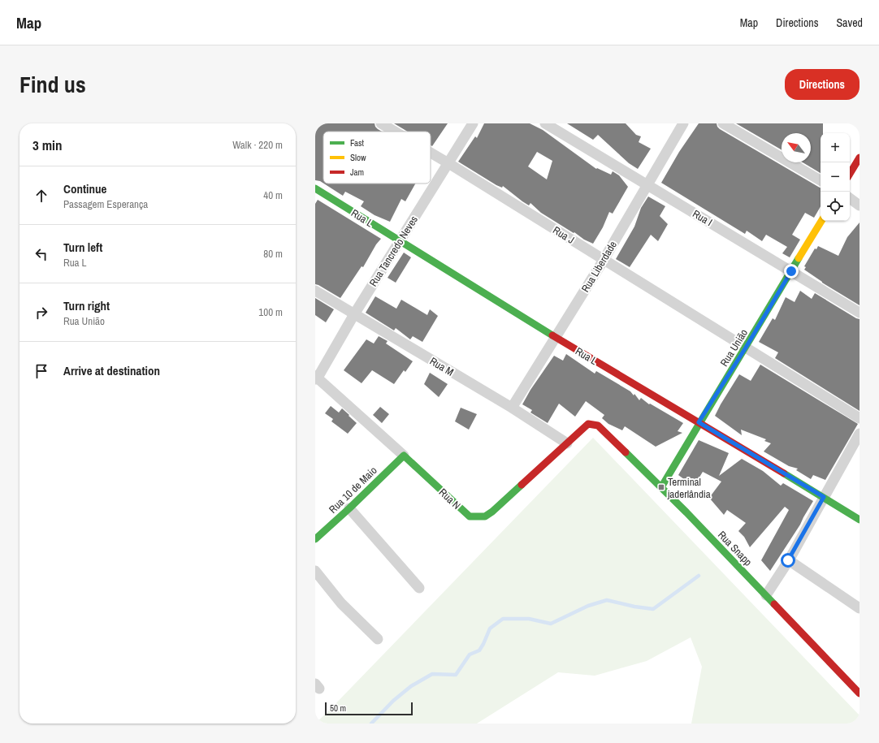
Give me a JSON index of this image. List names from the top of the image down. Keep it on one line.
{"streets":{"main road":["Rua L","Rua União","Rua 10 de Maio","Rua N","Rua Snapp"],"street":["Rua I","Rua J","Rua Tancredo Neves","Rua Liberdade","Rua M"]},"crossings":[["Rua L","Rua Tancredo Neves"],["Rua L","Rua Liberdade"],["Rua L","Rua União"],["Rua I","Rua Liberdade"],["Rua I","Rua União"],["Rua J","Rua Tancredo Neves"],["Rua J","Rua Liberdade"],["Rua J","Rua União"],["Rua Tancredo Neves","Rua M"],["Rua Tancredo Neves","Rua N"],["Rua Liberdade","Rua M"],["Rua União","Rua Snapp"],["Rua M","Rua N"],["Rua 10 de Maio","Rua N"],["Rua N","Rua Snapp"]],"places":{"transit":["Terminal jaderlândia"]},"legend":["Fast","Slow","Jam"],"scale_bar":"50 m","north":"top left","page":{"header":"Map","nav":["Map","Directions","Saved"],"title":"Find us","buttons":"Directions","heading":["3 min","Walk · 220 m"],"map_buttons":["+","−"],"list":[["Continue","Passagem Esperança","40 m"],["Turn left","Rua L","80 m"],["Turn right","Rua União","100 m"],"Arrive at destination"],"scale":"50 m"}}
